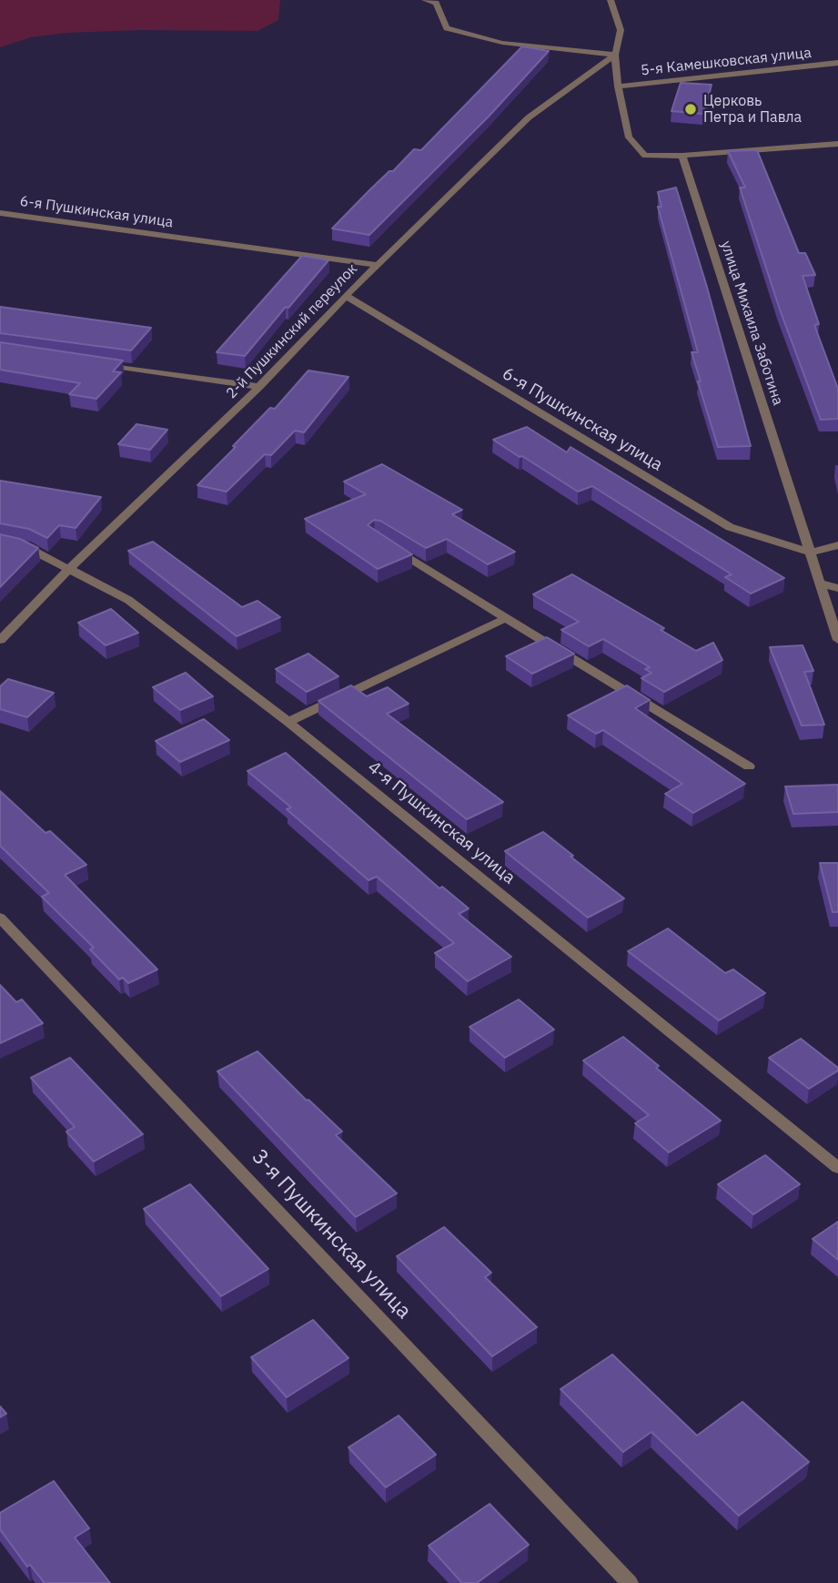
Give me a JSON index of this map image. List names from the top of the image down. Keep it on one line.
{"streets":{"street":["5-я Камешковская улица","6-я Пушкинская улица","улица Михаила Заботина","2-й Пушкинский переулок","4-я Пушкинская улица","3-я Пушкинская улица"]},"crossings":[["6-я Пушкинская улица","улица Михаила Заботина"],["6-я Пушкинская улица","2-й Пушкинский переулок"],["2-й Пушкинский переулок","4-я Пушкинская улица"]],"places":["Церковь Петра и Павла"]}
